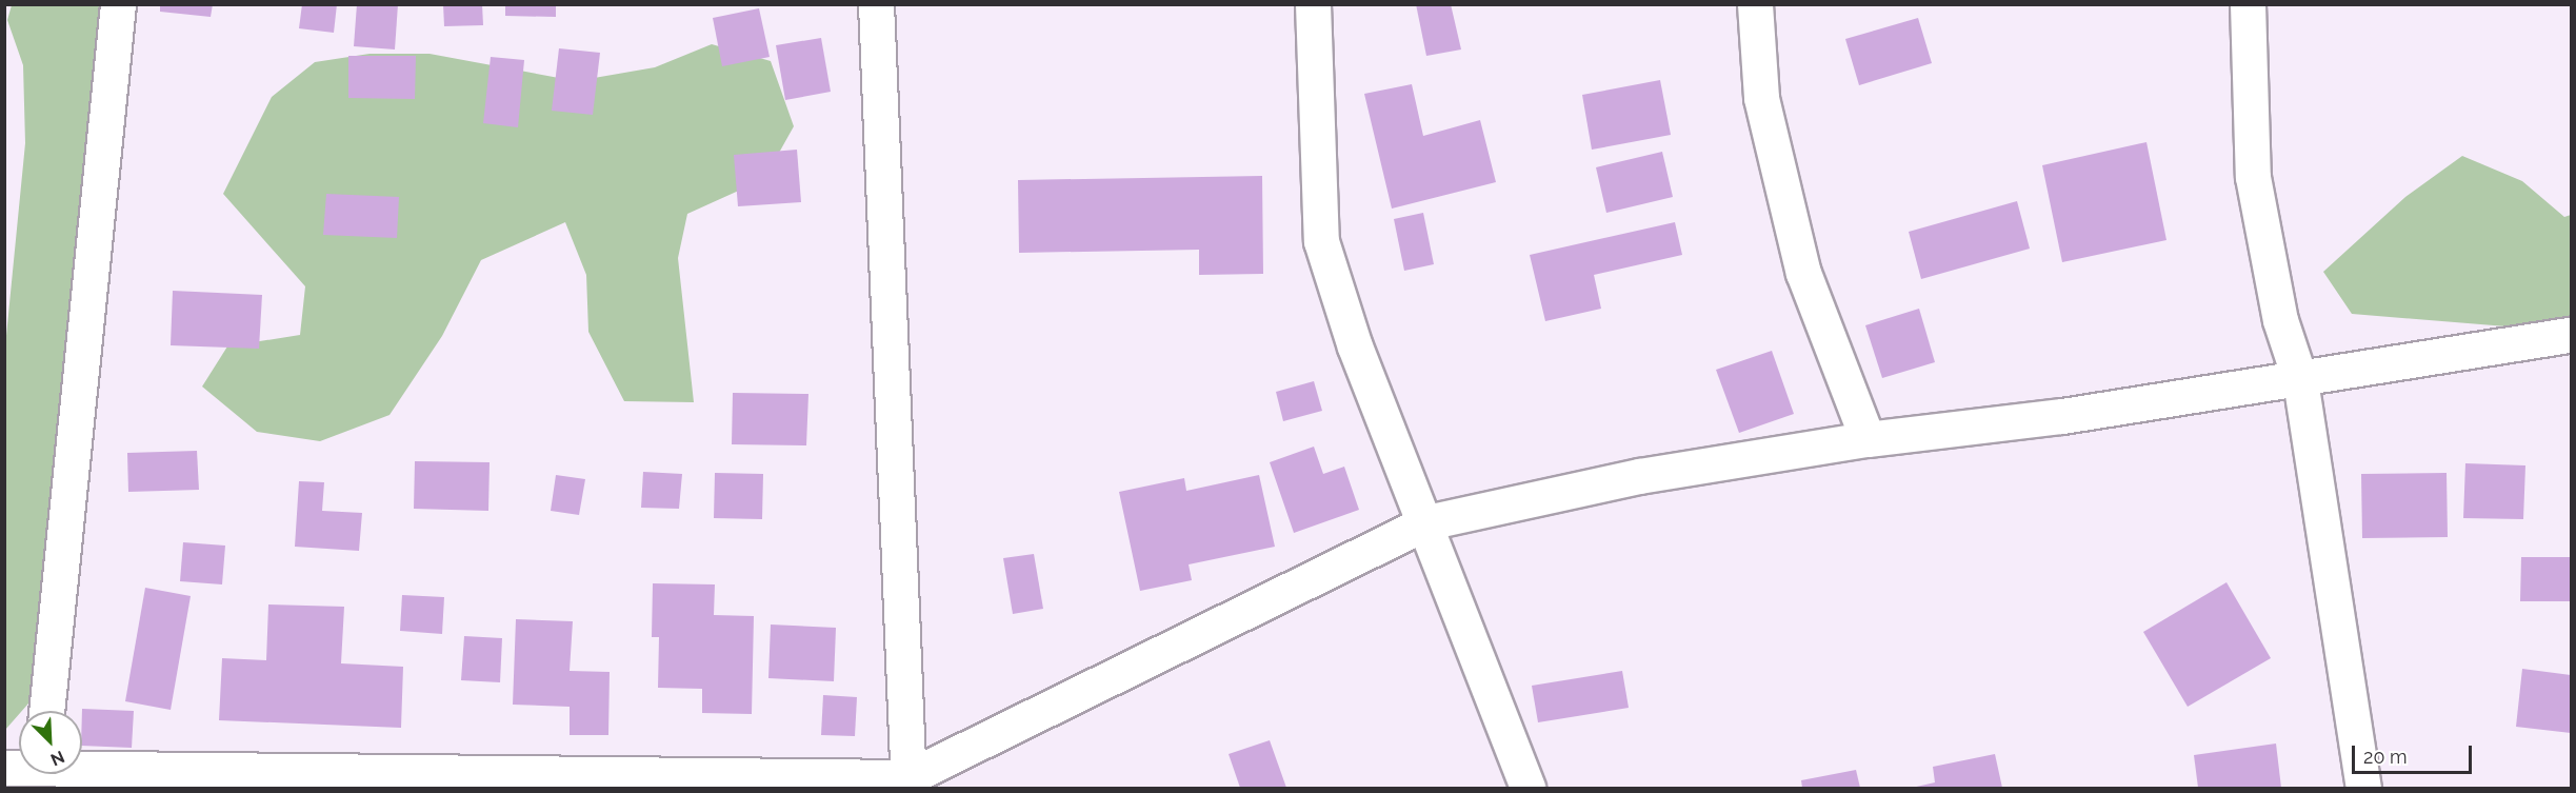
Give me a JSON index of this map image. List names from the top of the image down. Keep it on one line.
{"scale_bar":"20 m","north":"bottom right"}
